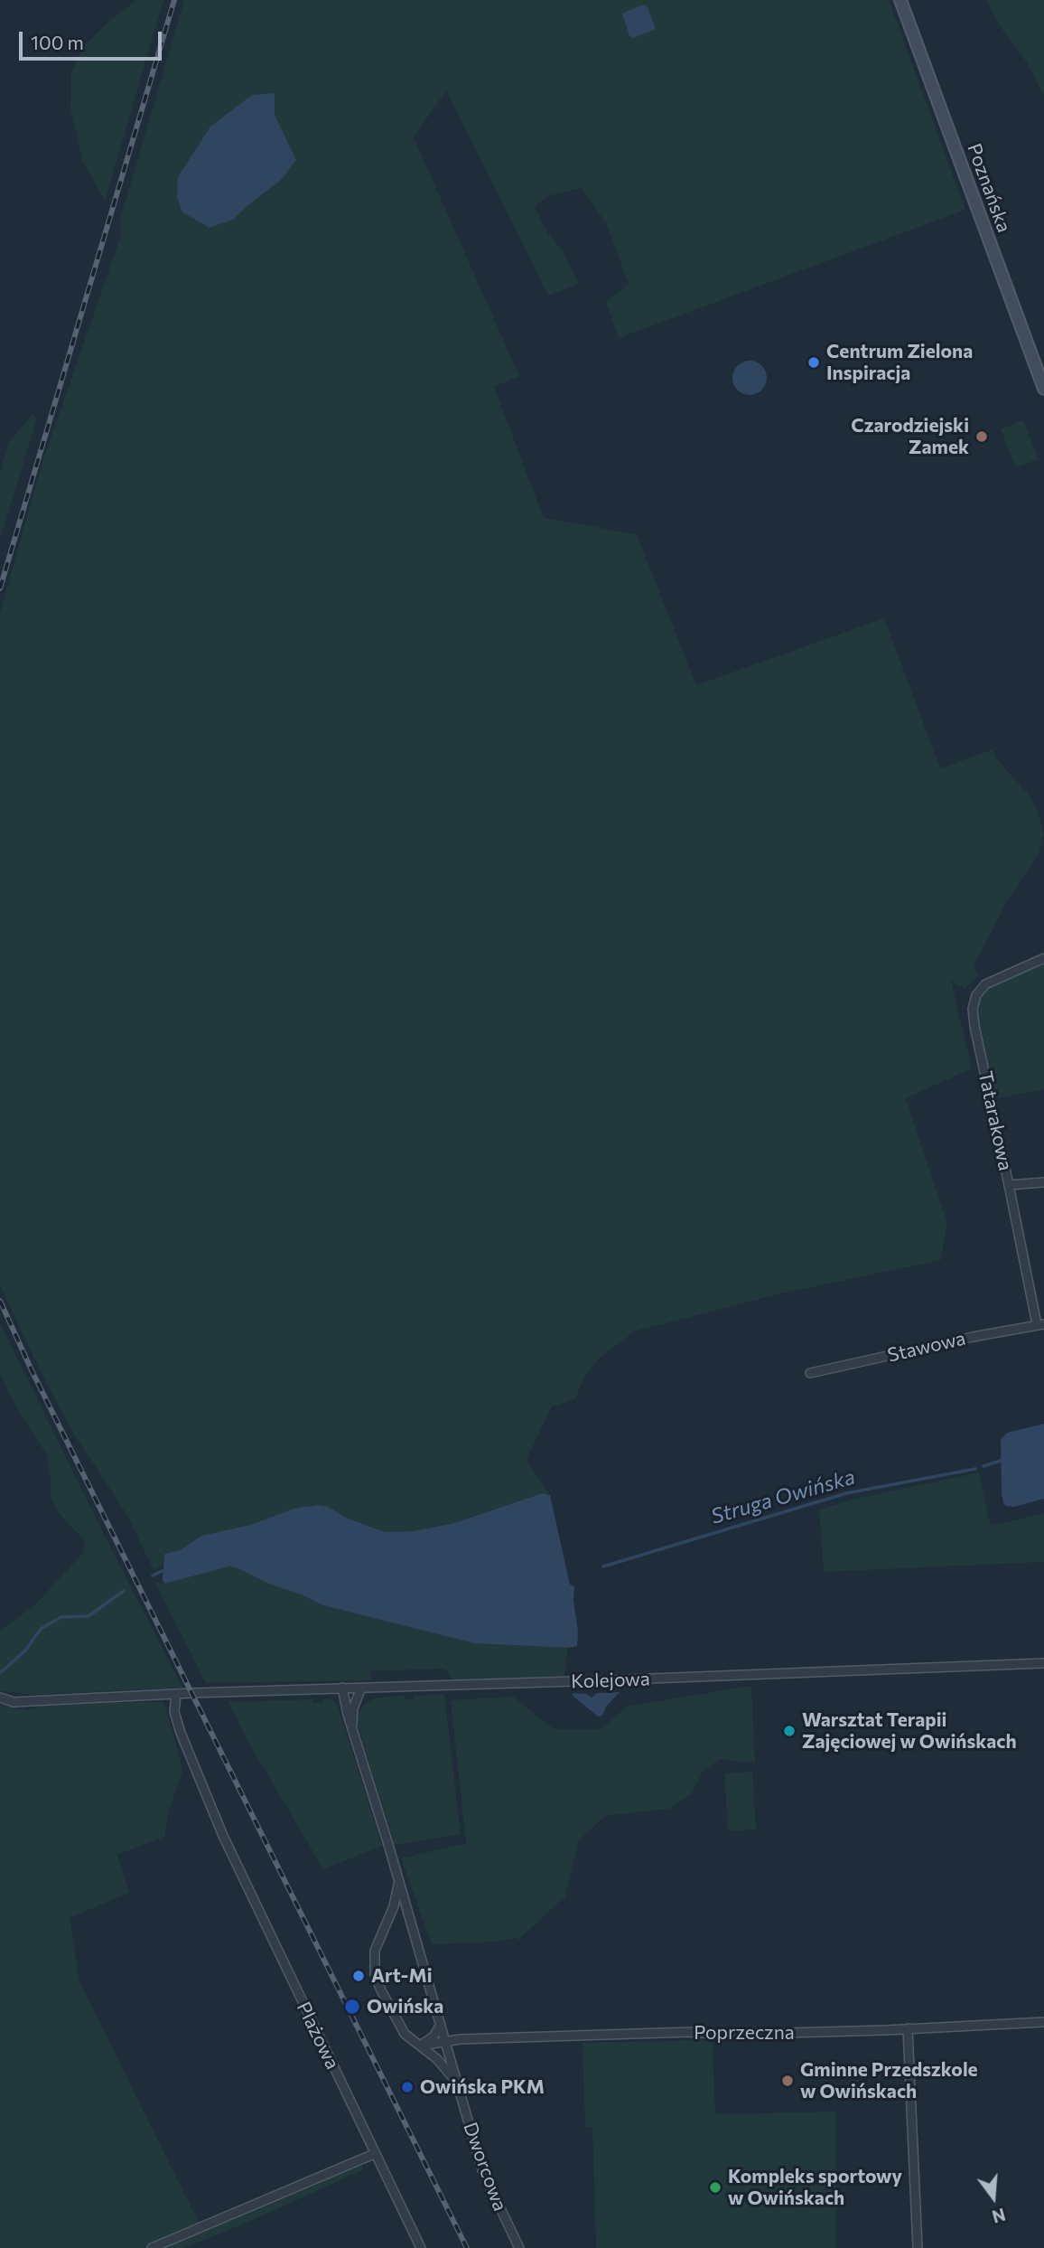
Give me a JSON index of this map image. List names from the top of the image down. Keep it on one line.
{"streets":{"main road":["Poznańska"],"street":["Tatarakowa","Stawowa","Kolejowa","Poprzeczna","Plażowa","Dworcowa"]},"crossings":[["Tatarakowa","Stawowa"],["Kolejowa","Plażowa"],["Kolejowa","Dworcowa"],["Poprzeczna","Dworcowa"]],"water":["Struga Owińska"],"places":["Centrum Zielona Inspiracja","Czarodziejski Zamek","Warsztat Terapii Zajęciowej w Owińskach","Art-Mi","Owińska","Gminne Przedszkole w Owińskach","Owińska PKM","Kompleks sportowy w Owińskach"],"scale_bar":"100 m","north":"bottom"}
